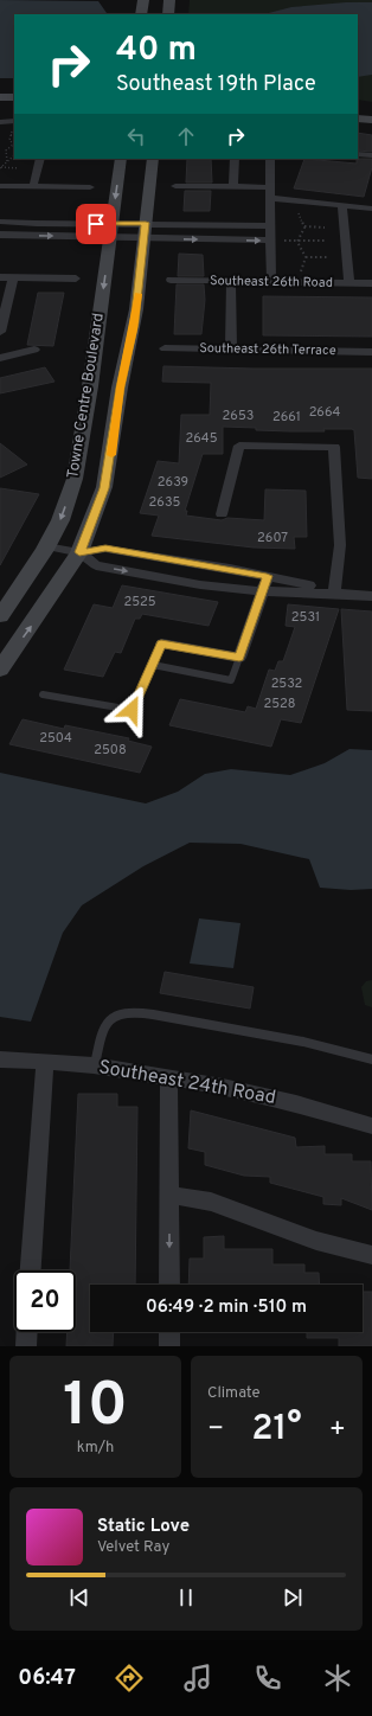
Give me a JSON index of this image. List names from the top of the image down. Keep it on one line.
{"streets":{"street":["Southeast 26th Road","Southeast 26th Terrace","Towne Centre Boulevard","Southeast 24th Road"]},"house_numbers":["2664","2653","2661","2645","2639","2635","2607","2525","2531","2532","2528","2504","2508"],"page":{"turn":["40 m","Southeast 19th Place"],"limit":"20","trip":"06:49 · 2 min · 510 m","tile":[["10","km/h"],"Climate"],"heat":["−","21°","+"],"song":["Static Love","Velvet Ray"],"tabs":"06:47"}}
